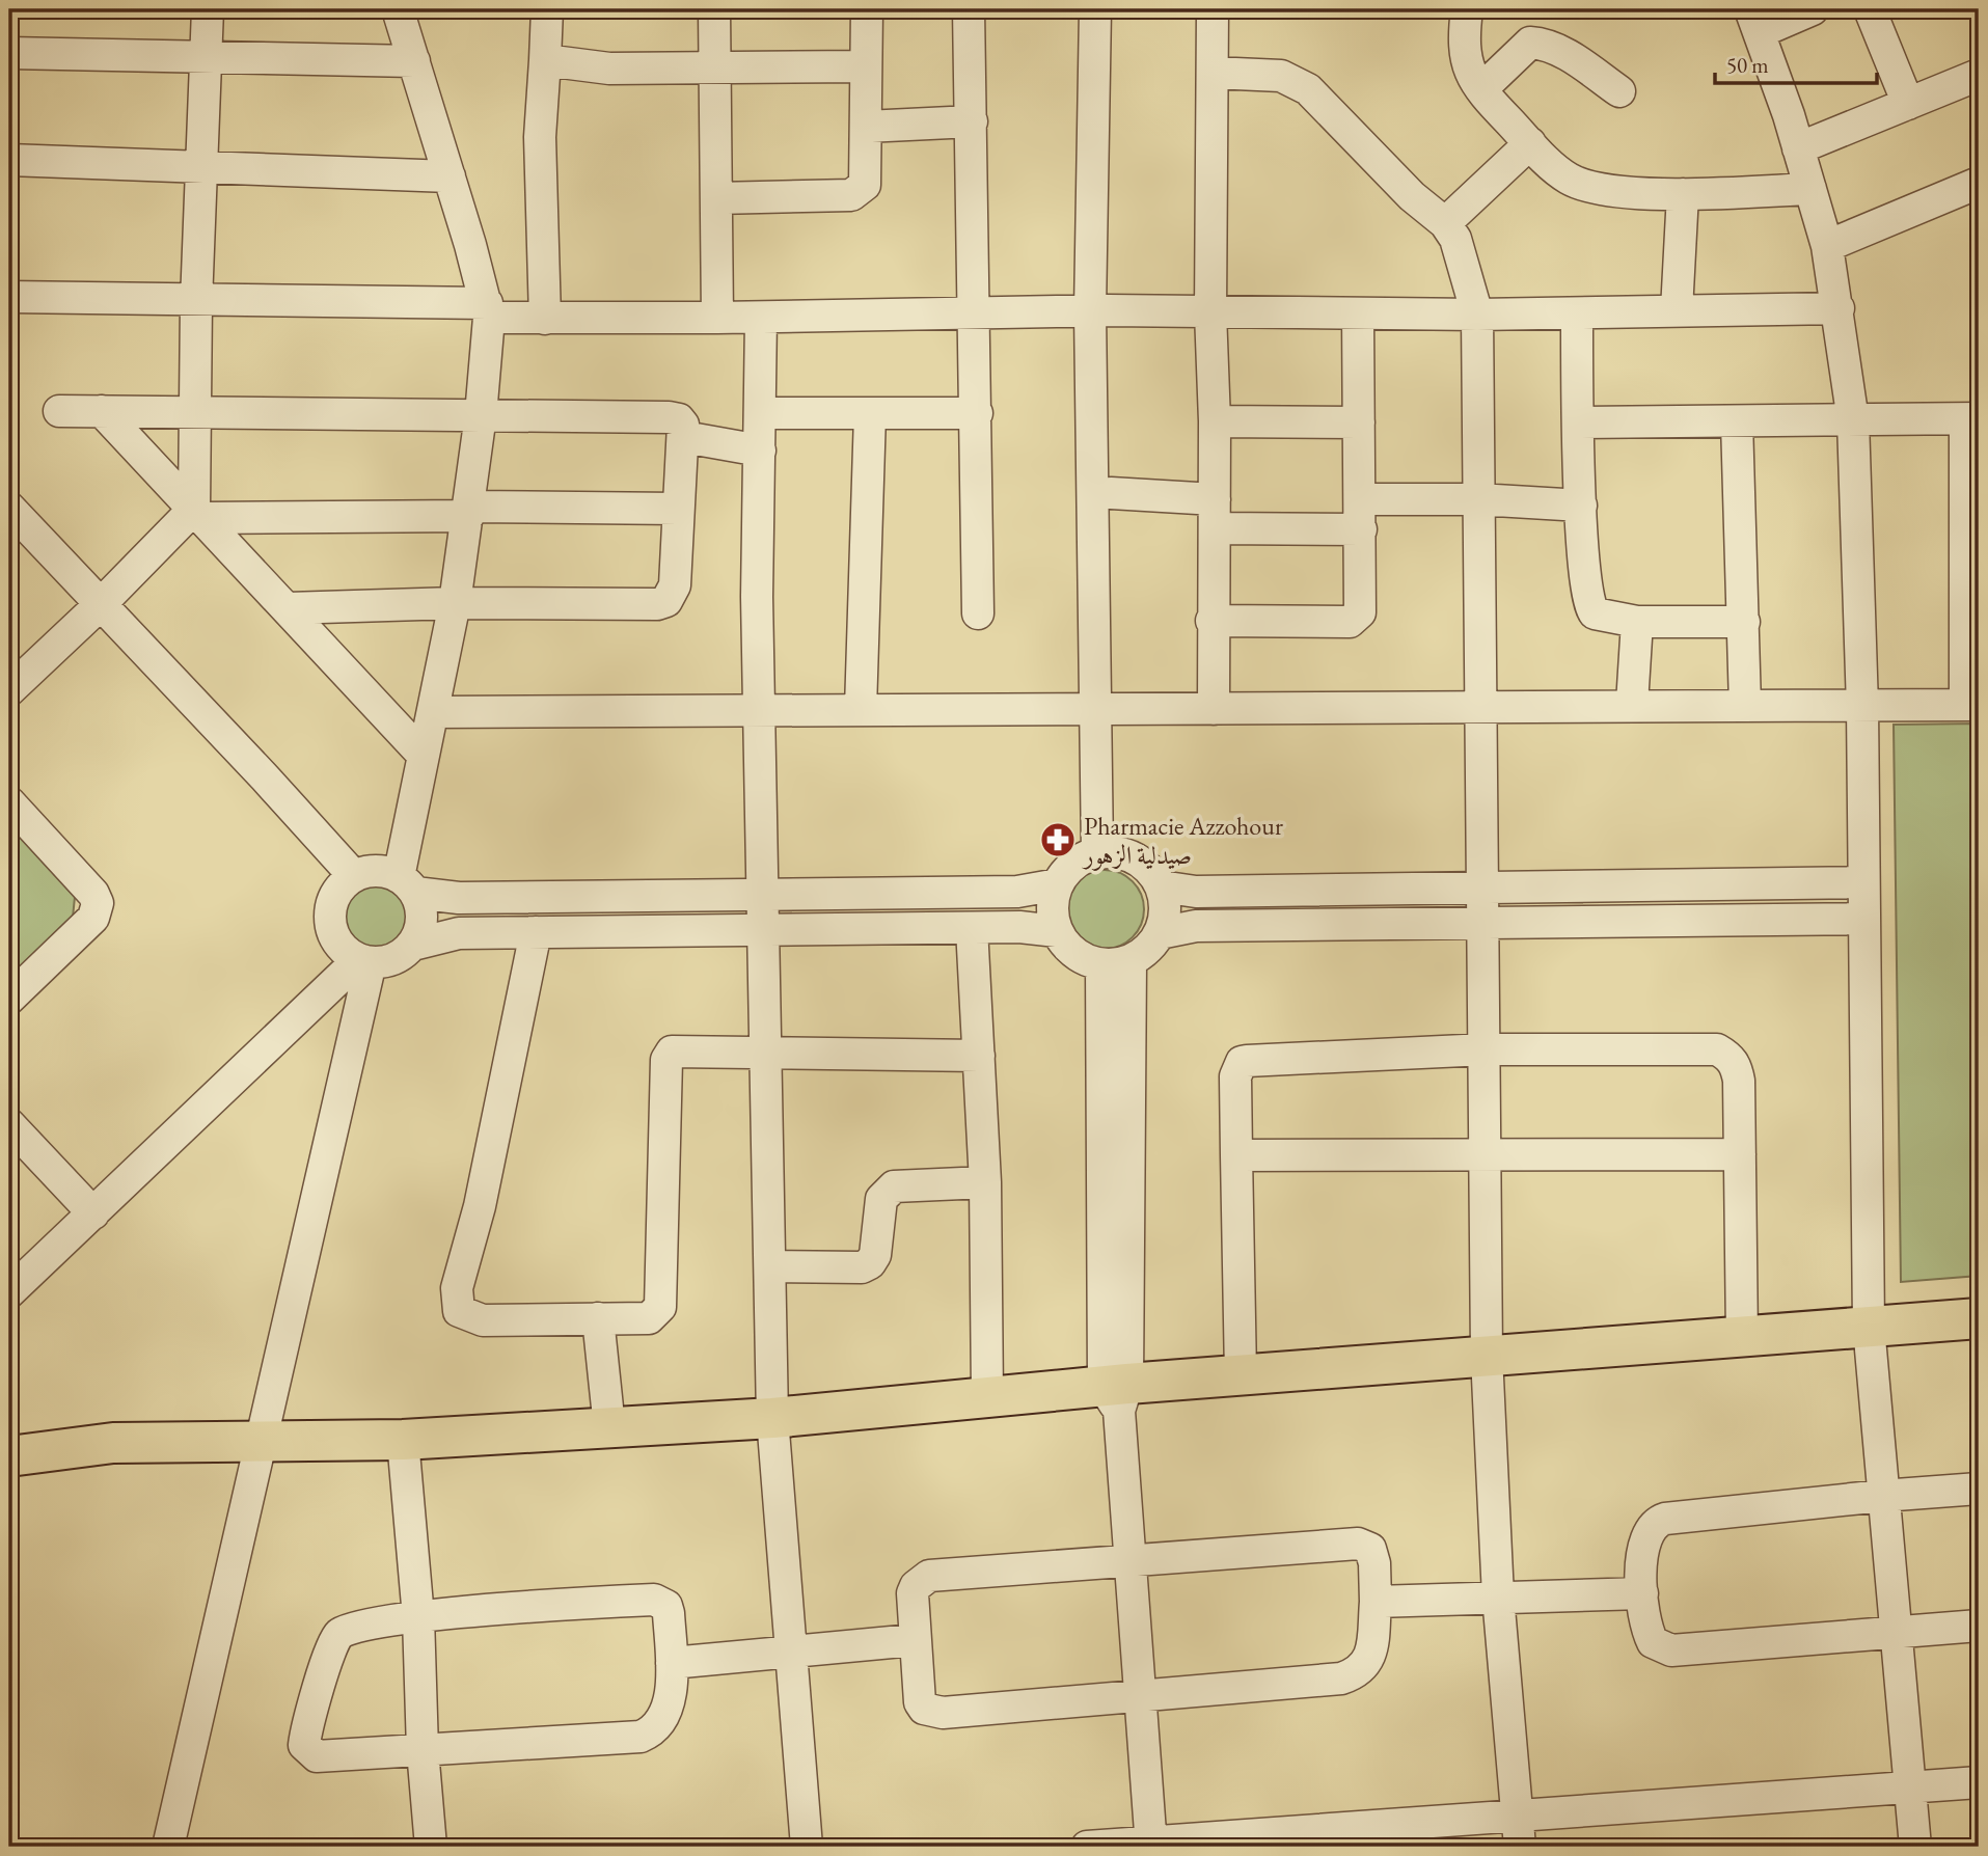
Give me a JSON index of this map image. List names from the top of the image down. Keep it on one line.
{"places":{"pharmacy":["Pharmacie Azzohour صيدلية الزهور"]},"scale_bar":"50 m"}
